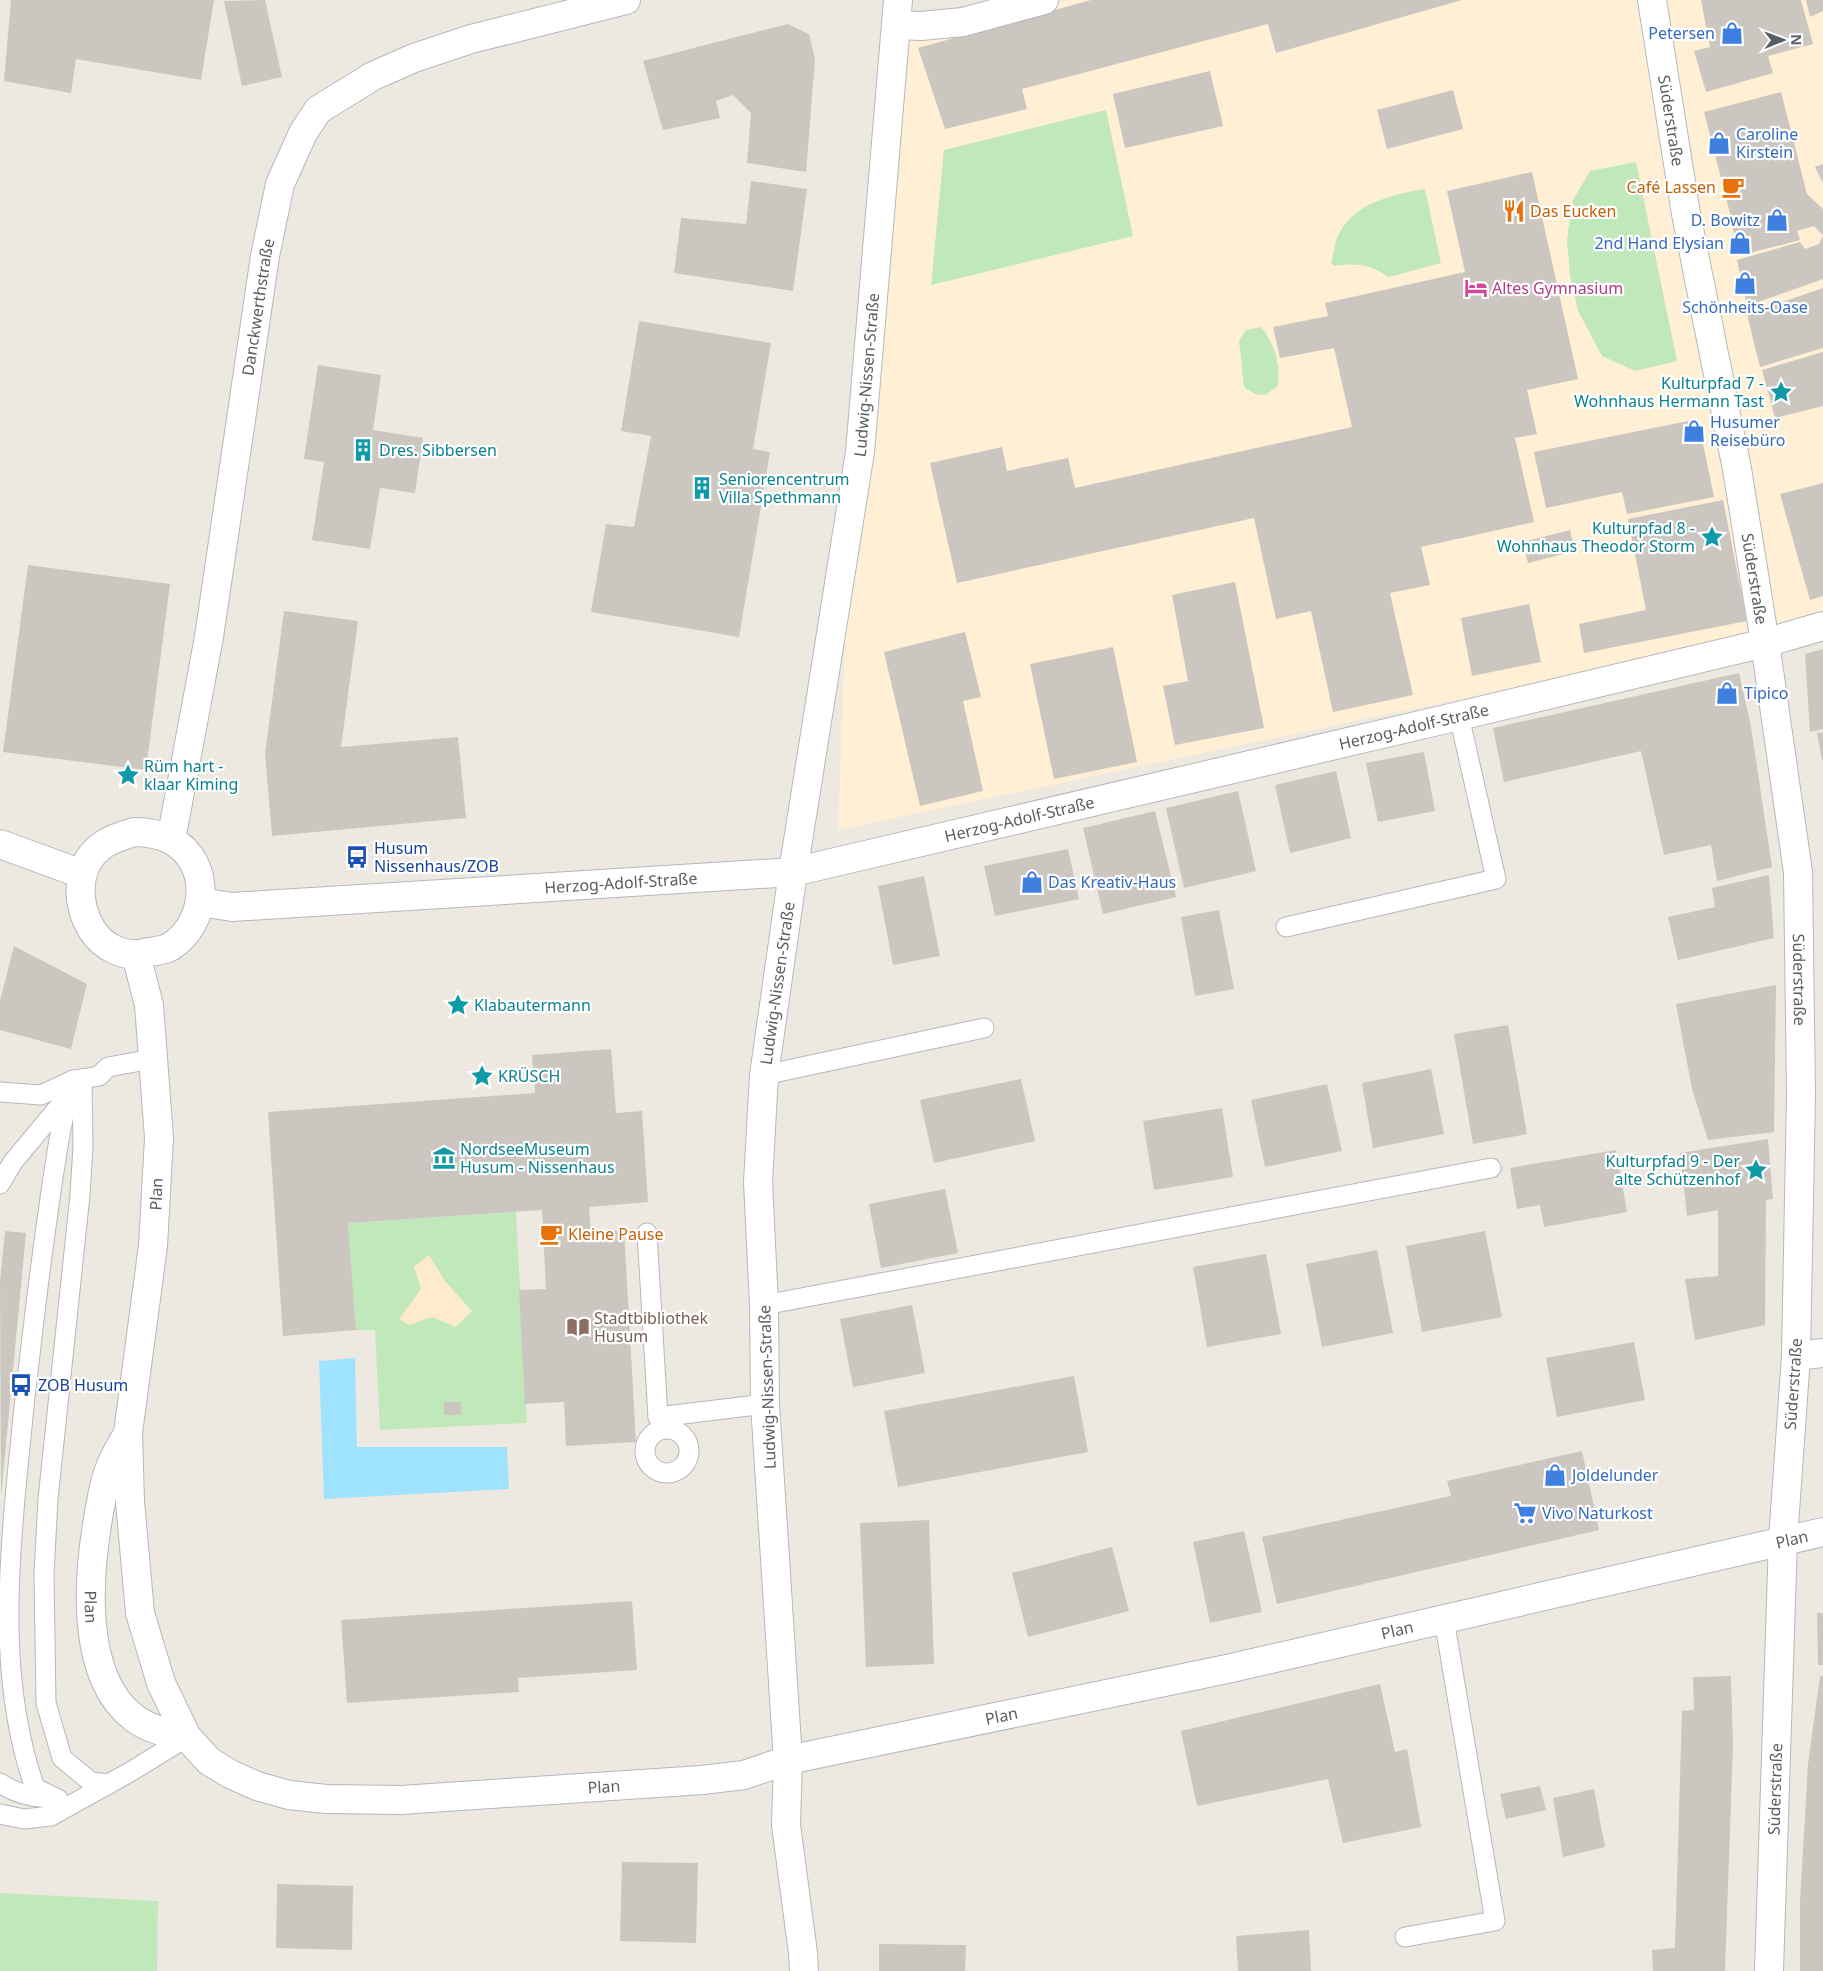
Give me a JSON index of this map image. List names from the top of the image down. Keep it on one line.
{"streets":{"street":["Süderstraße","Danckwerthstraße","Ludwig-Nissen-Straße","Herzog-Adolf-Straße","Plan"]},"crossings":[["Süderstraße","Herzog-Adolf-Straße"],["Süderstraße","Plan"],["Danckwerthstraße","Herzog-Adolf-Straße"],["Danckwerthstraße","Plan"],["Ludwig-Nissen-Straße","Herzog-Adolf-Straße"],["Ludwig-Nissen-Straße","Plan"],["Herzog-Adolf-Straße","Plan"]],"places":{"shop":["Petersen","Caroline Kirstein","D. Bowitz","2nd Hand Elysian","Schönheits-Oase","Husumer Reisebüro","Tipico","Das Kreativ-Haus","Joldelunder"],"cafe":["Café Lassen","Kleine Pause"],"restaurant":["Das Eucken"],"hotel":["Altes Gymnasium"],"place":["Kulturpfad 7 - Wohnhaus Hermann Tast","Kulturpfad 8 - Wohnhaus Theodor Storm","Rüm hart - klaar Kiming","Klabautermann","KRÜSCH","Kulturpfad 9 - Der alte Schützenhof"],"building":["Dres. Sibbersen","Seniorencentrum Villa Spethmann"],"bus stop":["Husum Nissenhaus/ZOB","ZOB Husum"],"museum":["NordseeMuseum Husum - Nissenhaus"],"library":["Stadtbibliothek Husum"],"supermarket":["Vivo Naturkost"]},"north":"right"}
